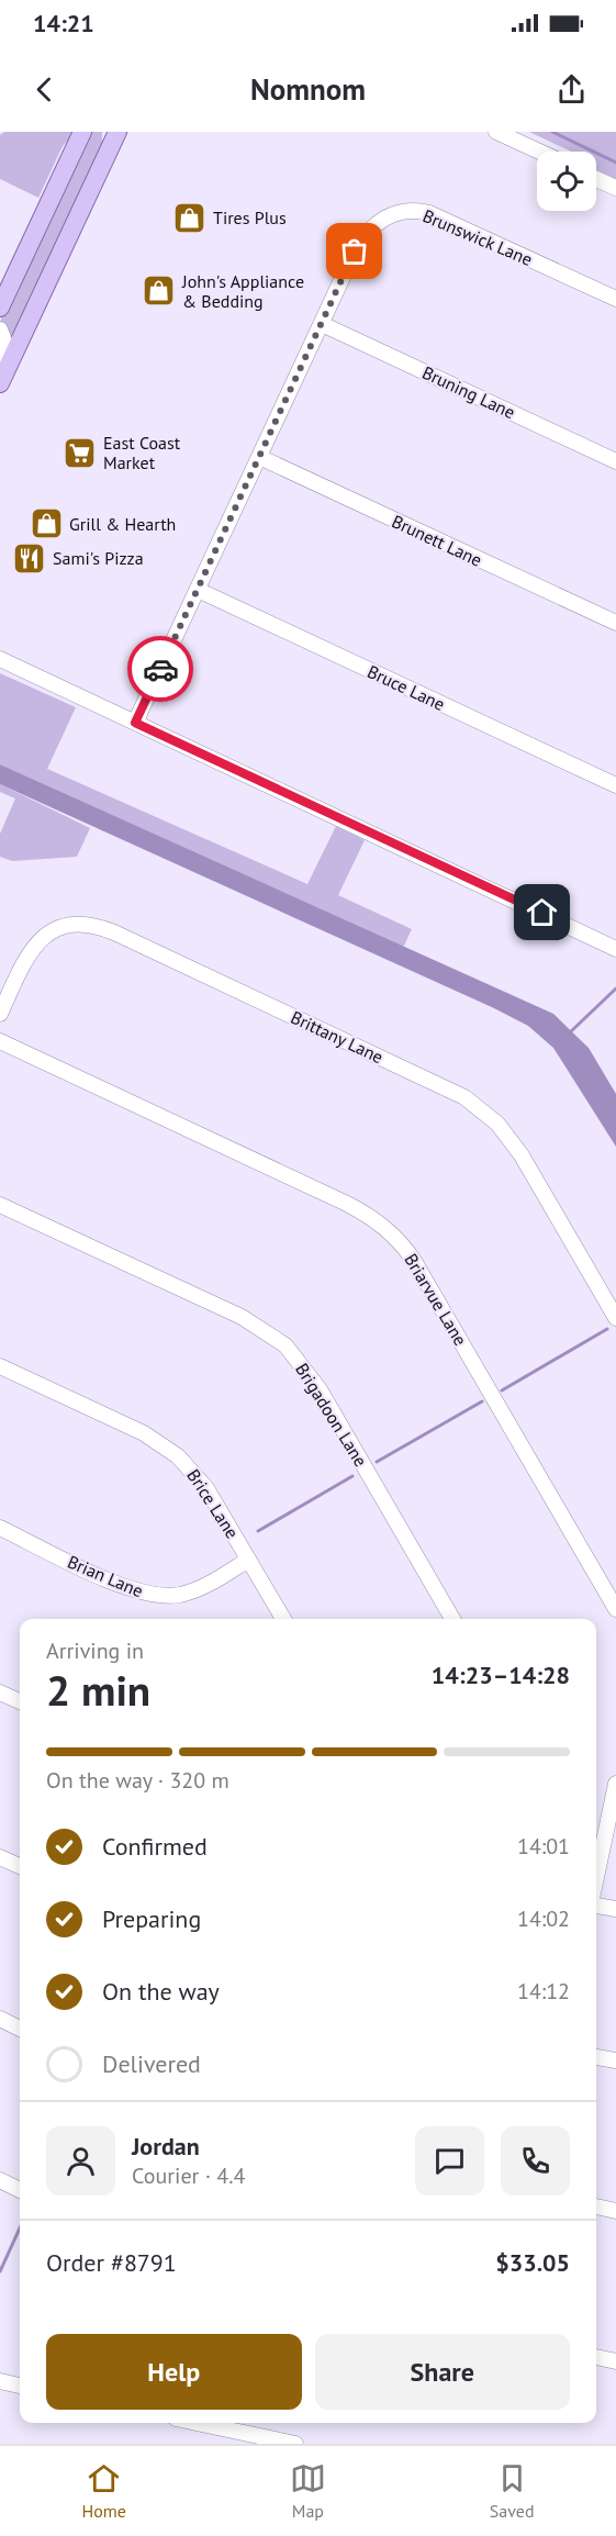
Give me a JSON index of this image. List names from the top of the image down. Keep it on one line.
{"streets":{"street":["Brunswick Lane","Bruning Lane","Brunett Lane","Bruce Lane","Brittany Lane","Briarvue Lane","Brigadoon Lane","Brice Lane","Brian Lane"]},"crossings":[["Brunswick Lane","Bruning Lane"],["Brunswick Lane","Brunett Lane"],["Brunswick Lane","Bruce Lane"],["Brice Lane","Brian Lane"]],"places":{"shop":["Tires Plus","John's Appliance & Bedding","Grill & Hearth"],"supermarket":["East Coast Market"],"restaurant":["Sami's Pizza"]},"page":{"status":"14:21","header":"Nomnom","heading":["2 min","Arriving in","14:23–14:28"],"panel":["Jordan","Courier · 4.4","Order #8791","$33.05"],"bar":"On the way · 320 m","list":[["Confirmed","14:01"],["Preparing","14:02"],["On the way","14:12"],"Delivered"],"buttons":["Help","Share"],"tabs":["Home","Map","Saved"]}}
